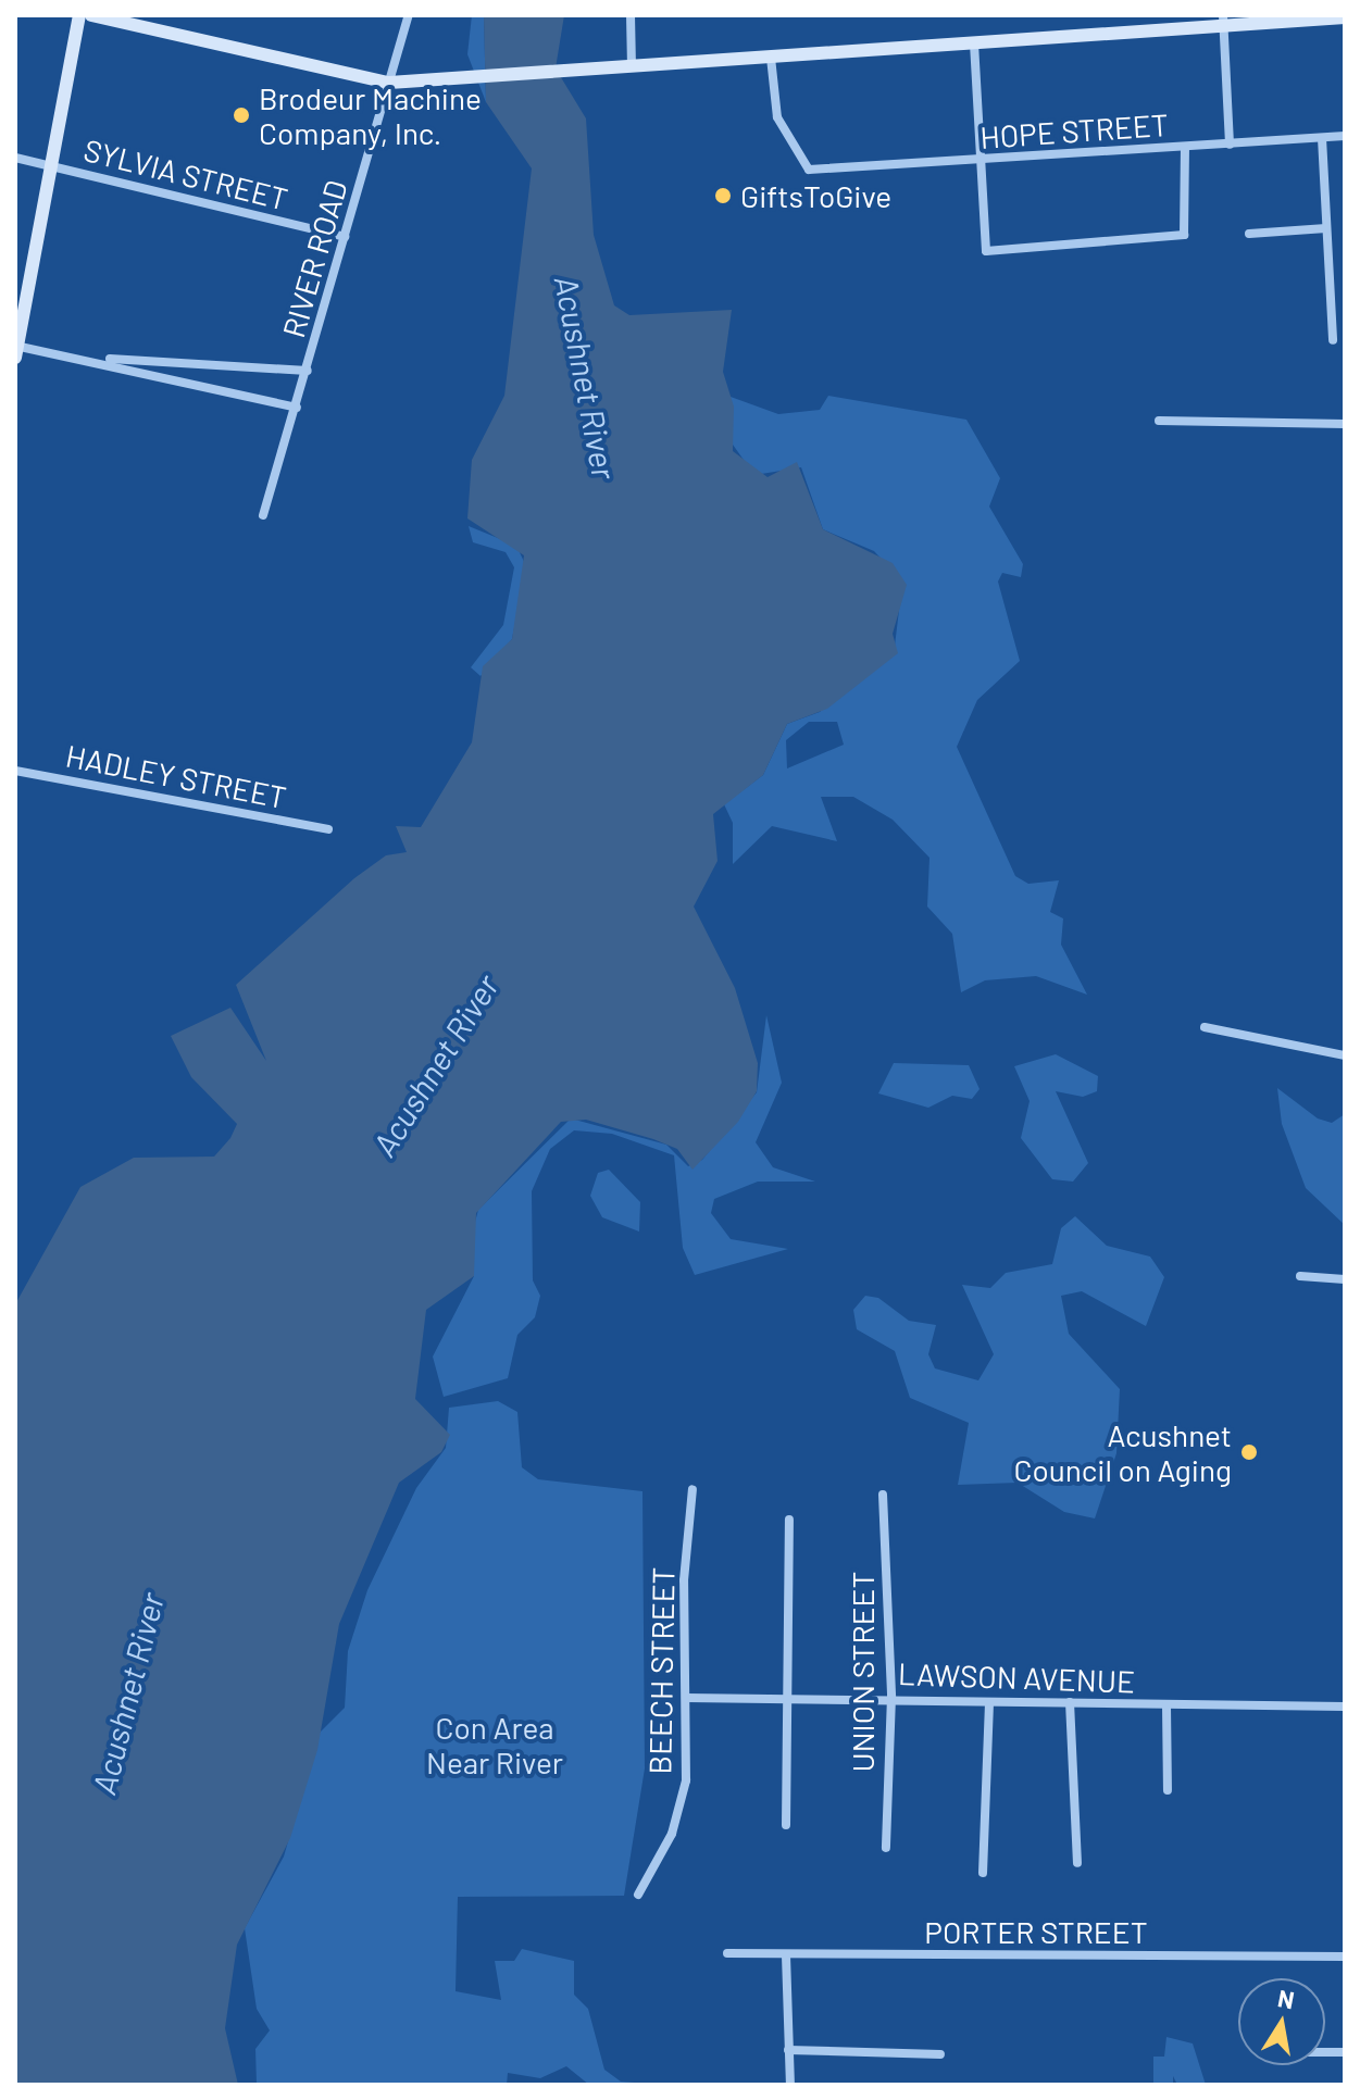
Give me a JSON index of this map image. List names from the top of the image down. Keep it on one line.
{"streets":{"street":["HOPE STREET","SYLVIA STREET","RIVER ROAD","HADLEY STREET","BEECH STREET","UNION STREET","LAWSON AVENUE","PORTER STREET"]},"crossings":[["SYLVIA STREET","RIVER ROAD"],["BEECH STREET","LAWSON AVENUE"],["UNION STREET","LAWSON AVENUE"]],"water":["Acushnet River"],"parks":["Con Area Near River"],"places":["Brodeur Machine Company, Inc.","GiftsToGive","Acushnet Council on Aging"],"north":"top"}
